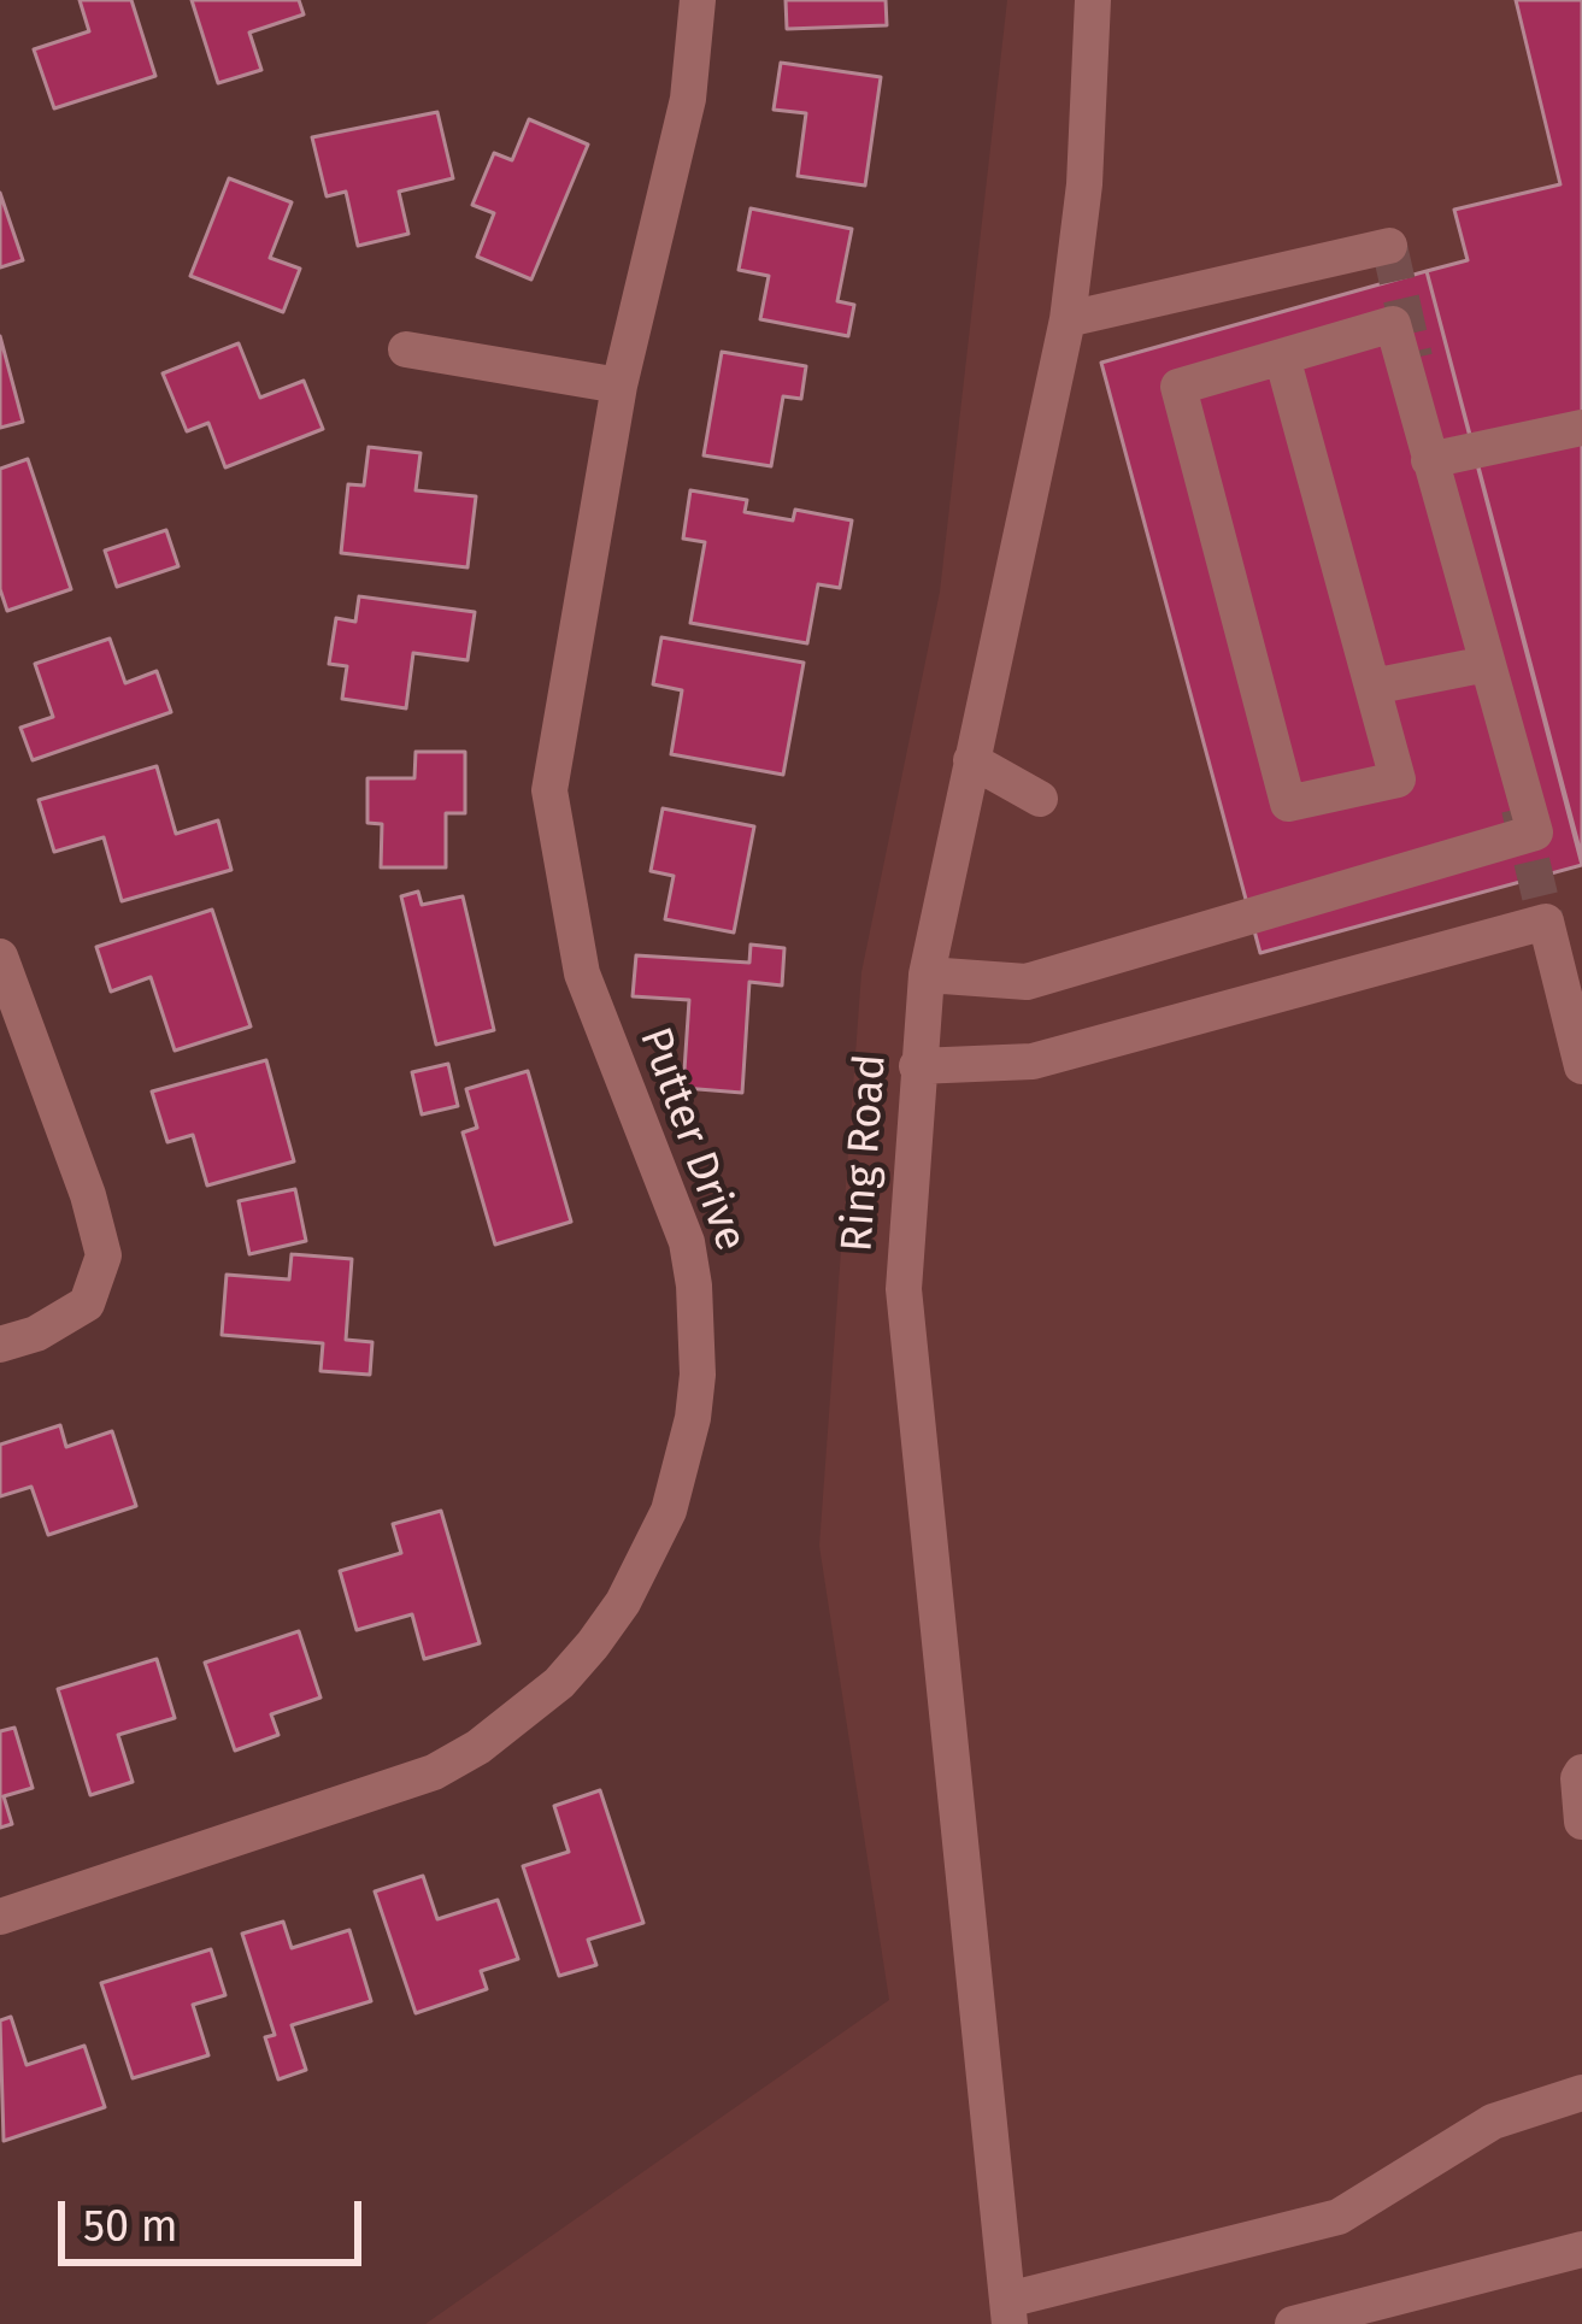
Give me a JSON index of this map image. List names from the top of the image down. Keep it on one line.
{"streets":{"street":["Putter Drive","Ring Road"]},"scale_bar":"50 m"}
